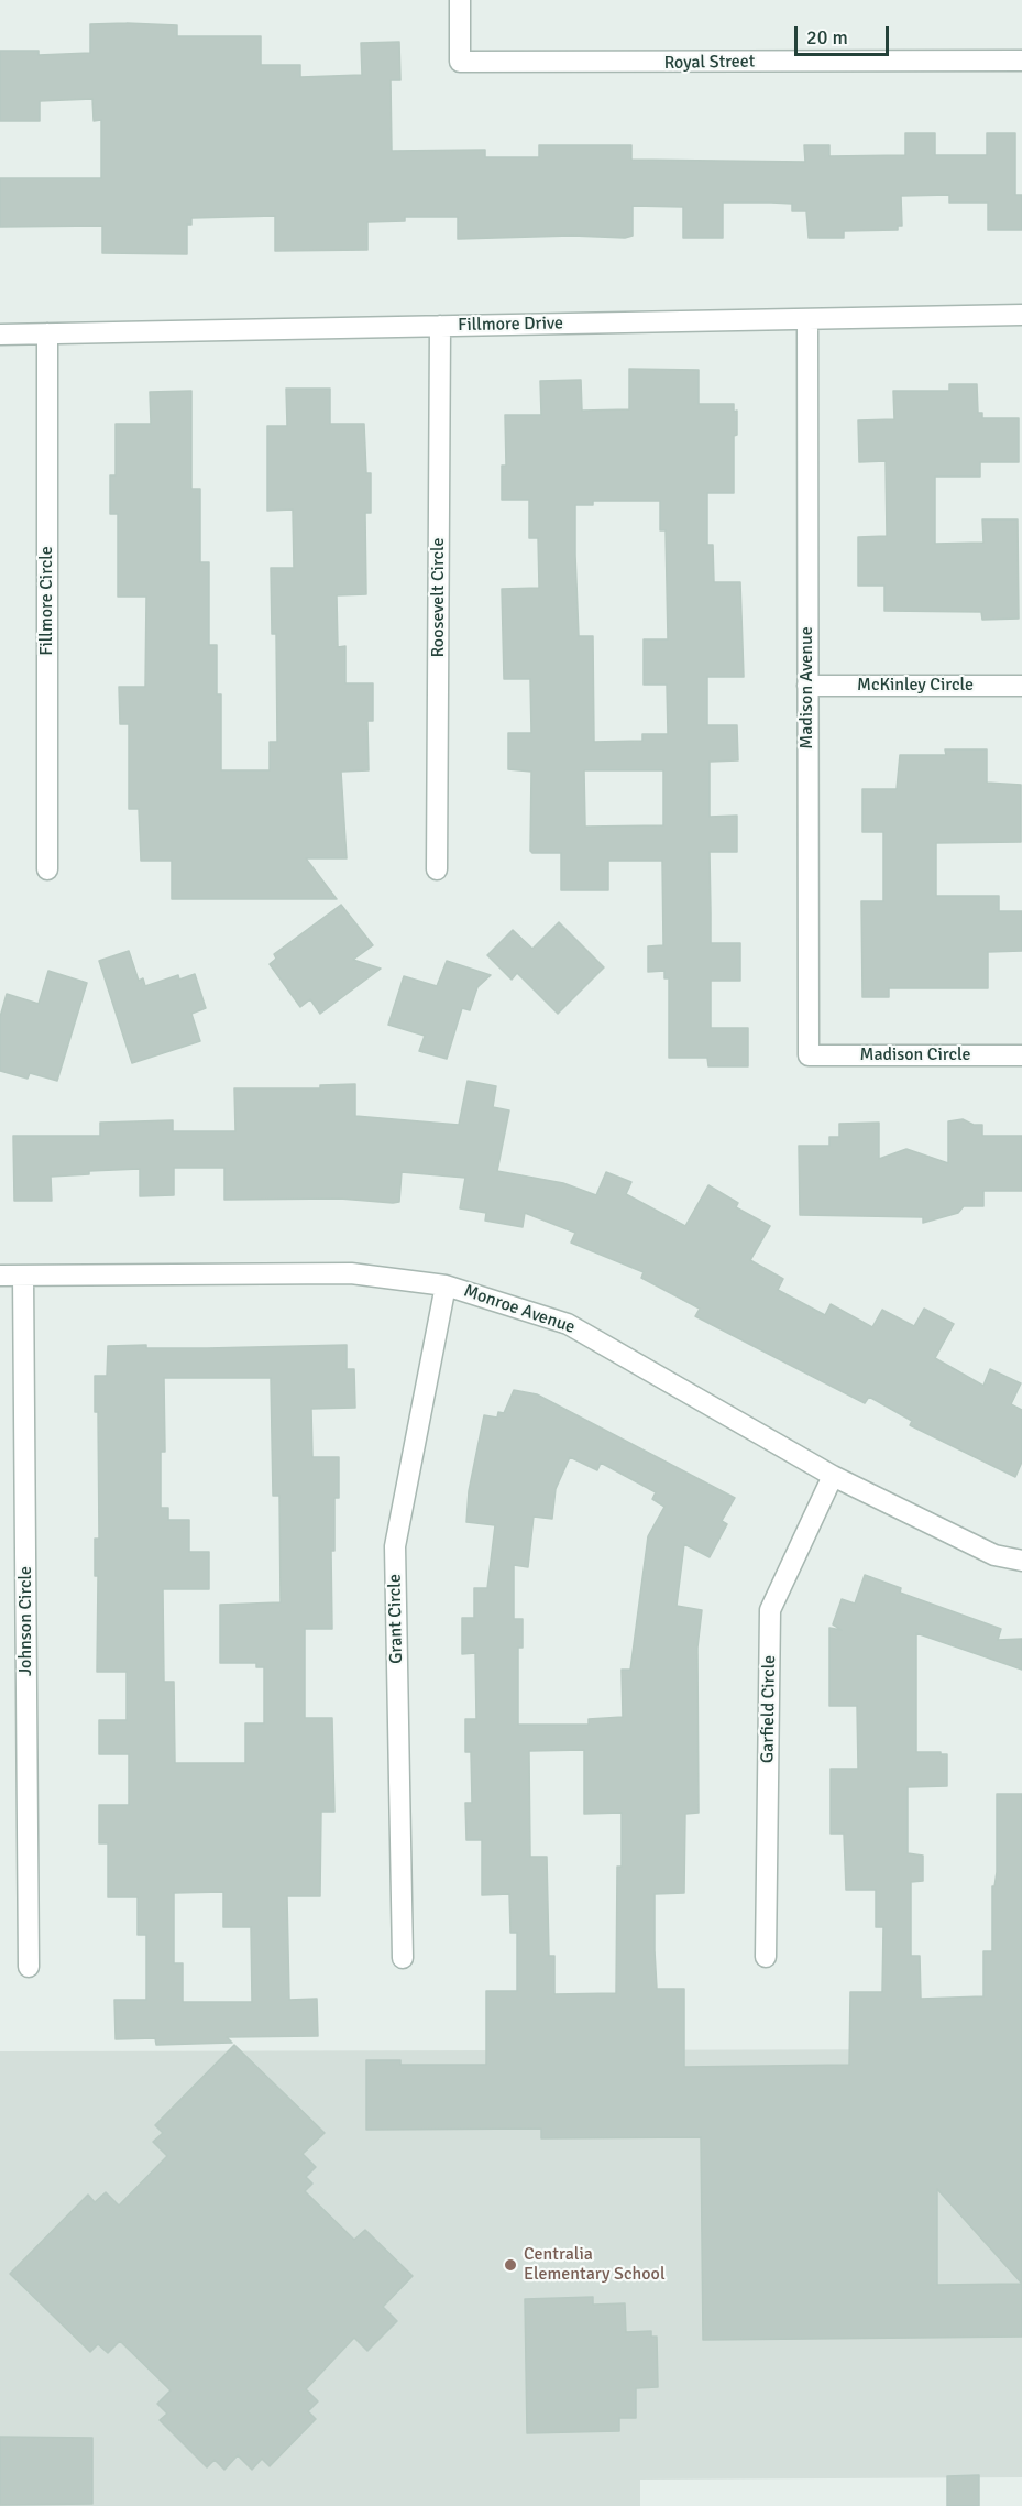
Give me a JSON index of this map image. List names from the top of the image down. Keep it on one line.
{"streets":{"street":["Royal Street","Fillmore Drive","Roosevelt Circle","Fillmore Circle","McKinley Circle","Madison Avenue","Madison Circle","Monroe Avenue","Grant Circle","Johnson Circle","Garfield Circle"]},"crossings":[["Fillmore Drive","Roosevelt Circle"],["Fillmore Drive","Fillmore Circle"],["Fillmore Drive","Madison Avenue"],["McKinley Circle","Madison Avenue"],["Madison Avenue","Madison Circle"],["Monroe Avenue","Grant Circle"],["Monroe Avenue","Johnson Circle"],["Monroe Avenue","Garfield Circle"]],"places":["Centralia Elementary School"],"scale_bar":"20 m"}
